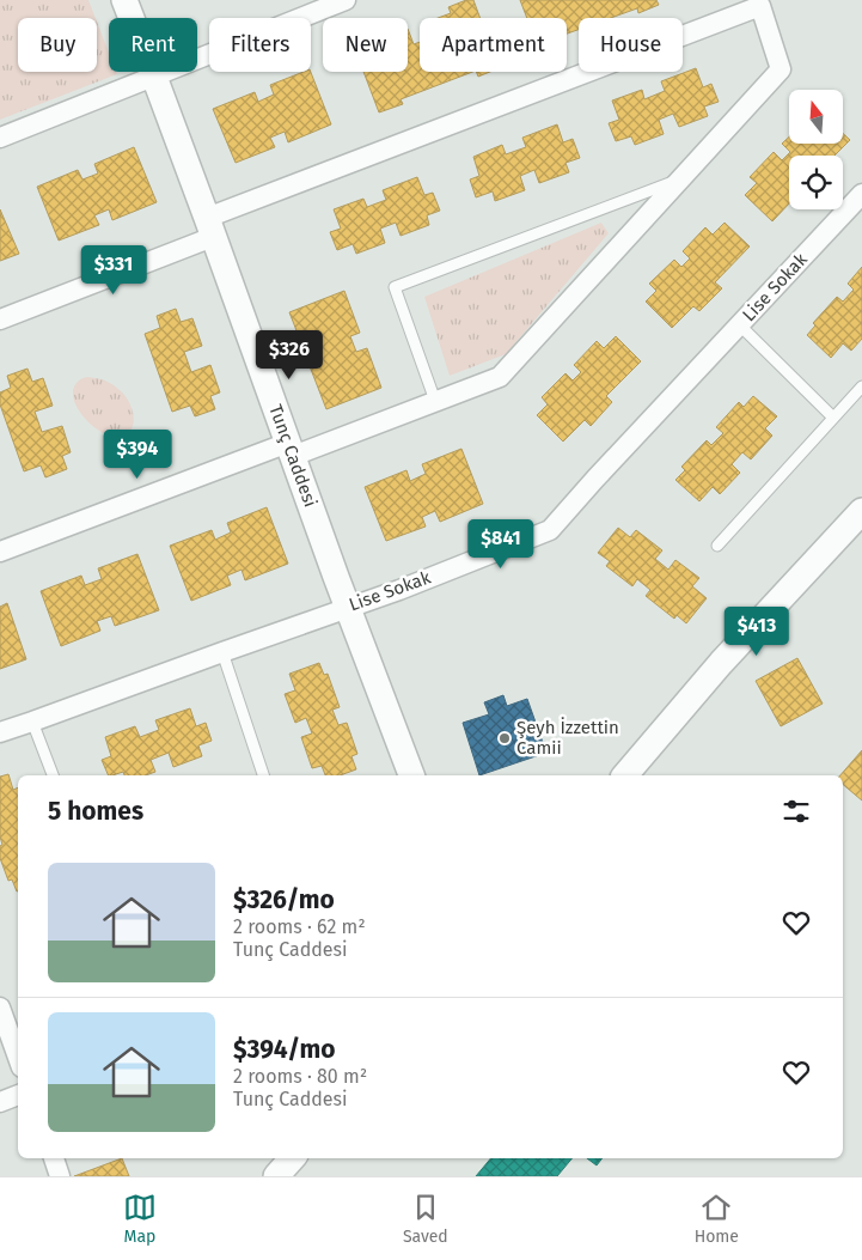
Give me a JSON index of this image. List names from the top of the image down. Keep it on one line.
{"streets":{"street":["Lise Sokak","Tunç Caddesi"]},"crossings":[["Lise Sokak","Tunç Caddesi"]],"places":["Şeyh İzzettin Camii"],"north":"top","page":{"chip":["Buy","Rent","Filters","New","Apartment","House"],"price":["$331","$326","$394","$841","$413"],"heading":"5 homes","list":[{"name":"$326/mo","note":"2 rooms · 62 m² · Tunç Caddesi"},{"name":"$394/mo","note":"2 rooms · 80 m² · Tunç Caddesi"}],"tabs":["Map","Saved","Home"]}}
